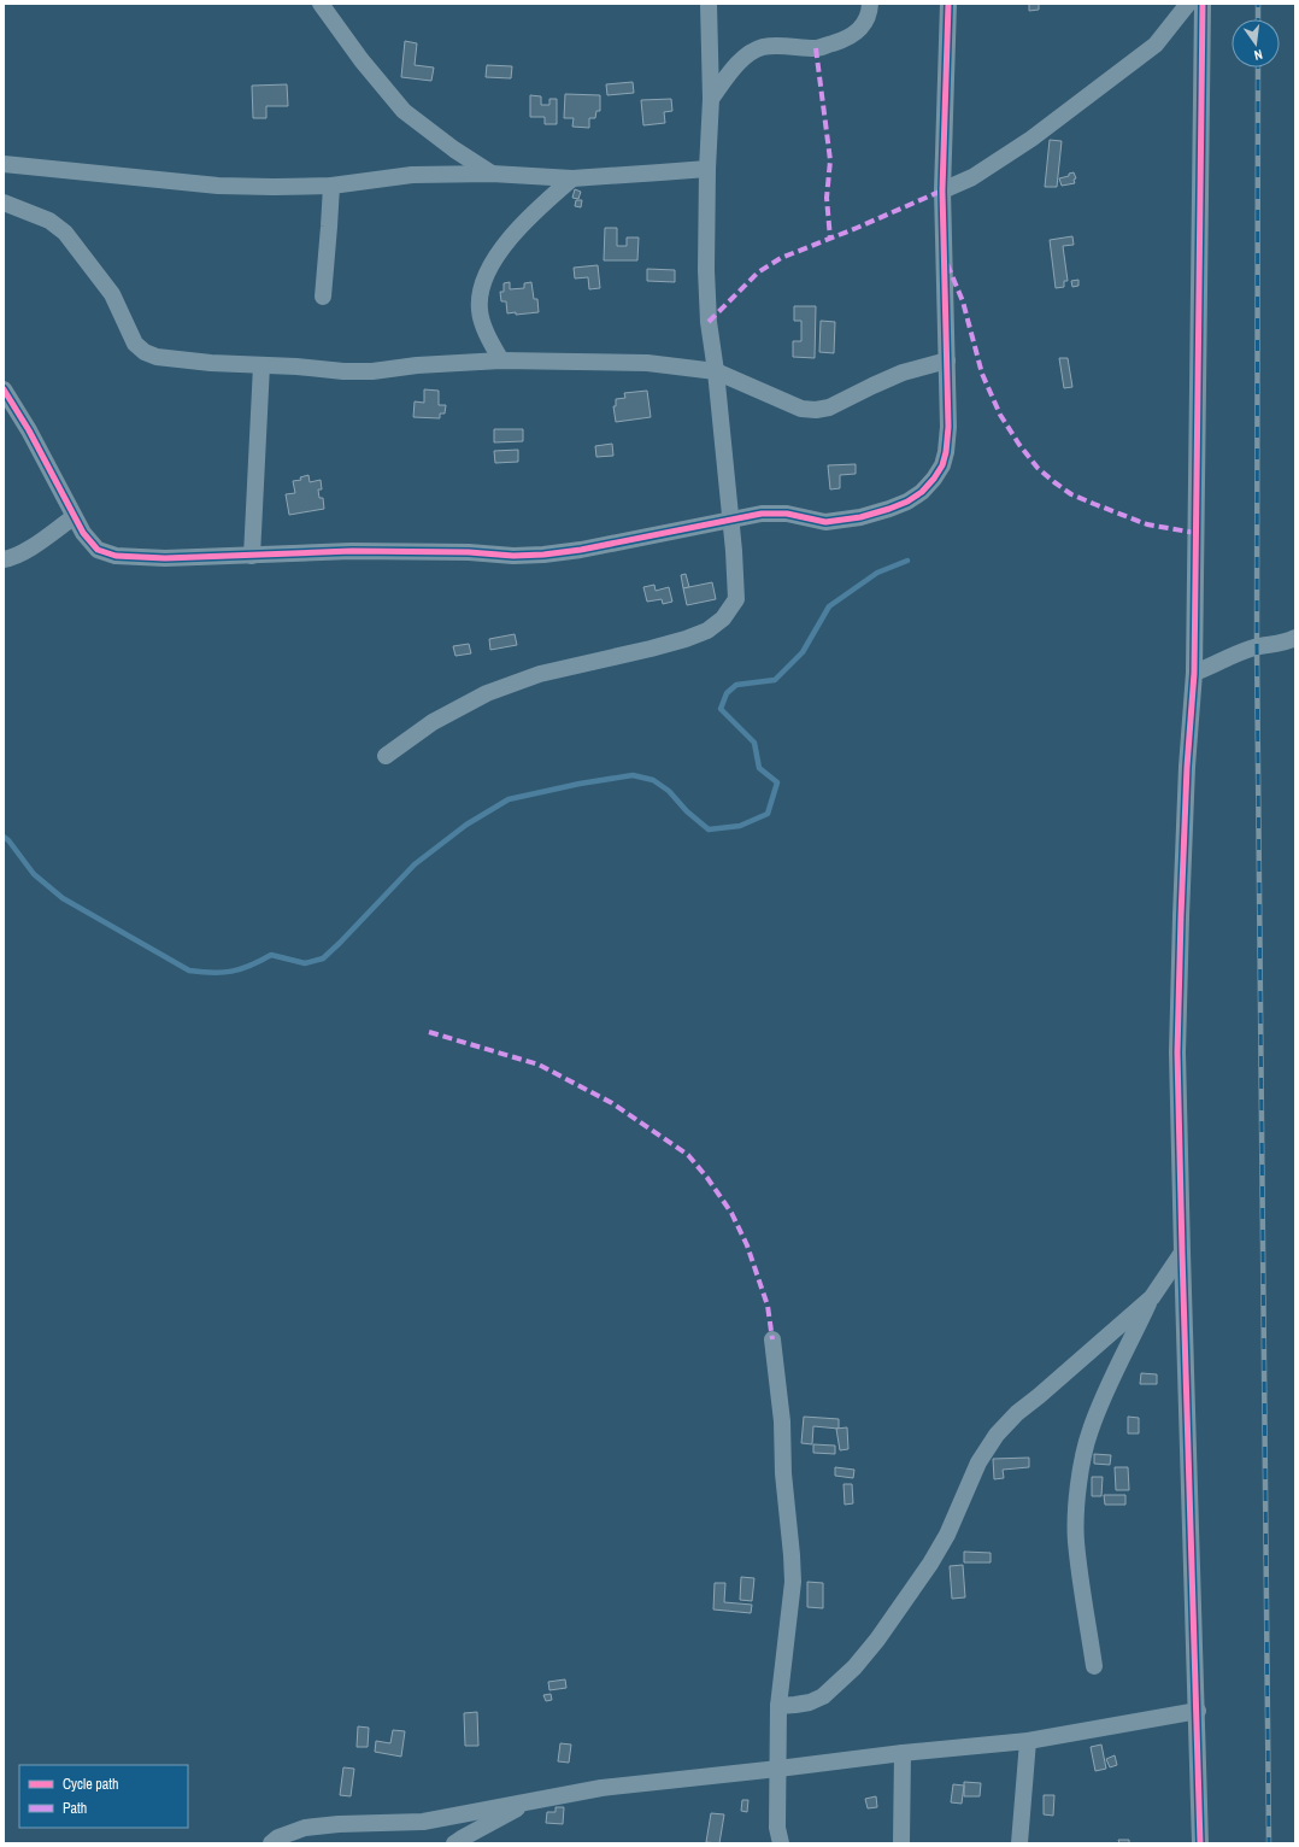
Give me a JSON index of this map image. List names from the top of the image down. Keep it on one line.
{"legend":["Cycle path","Path"],"north":"bottom"}
